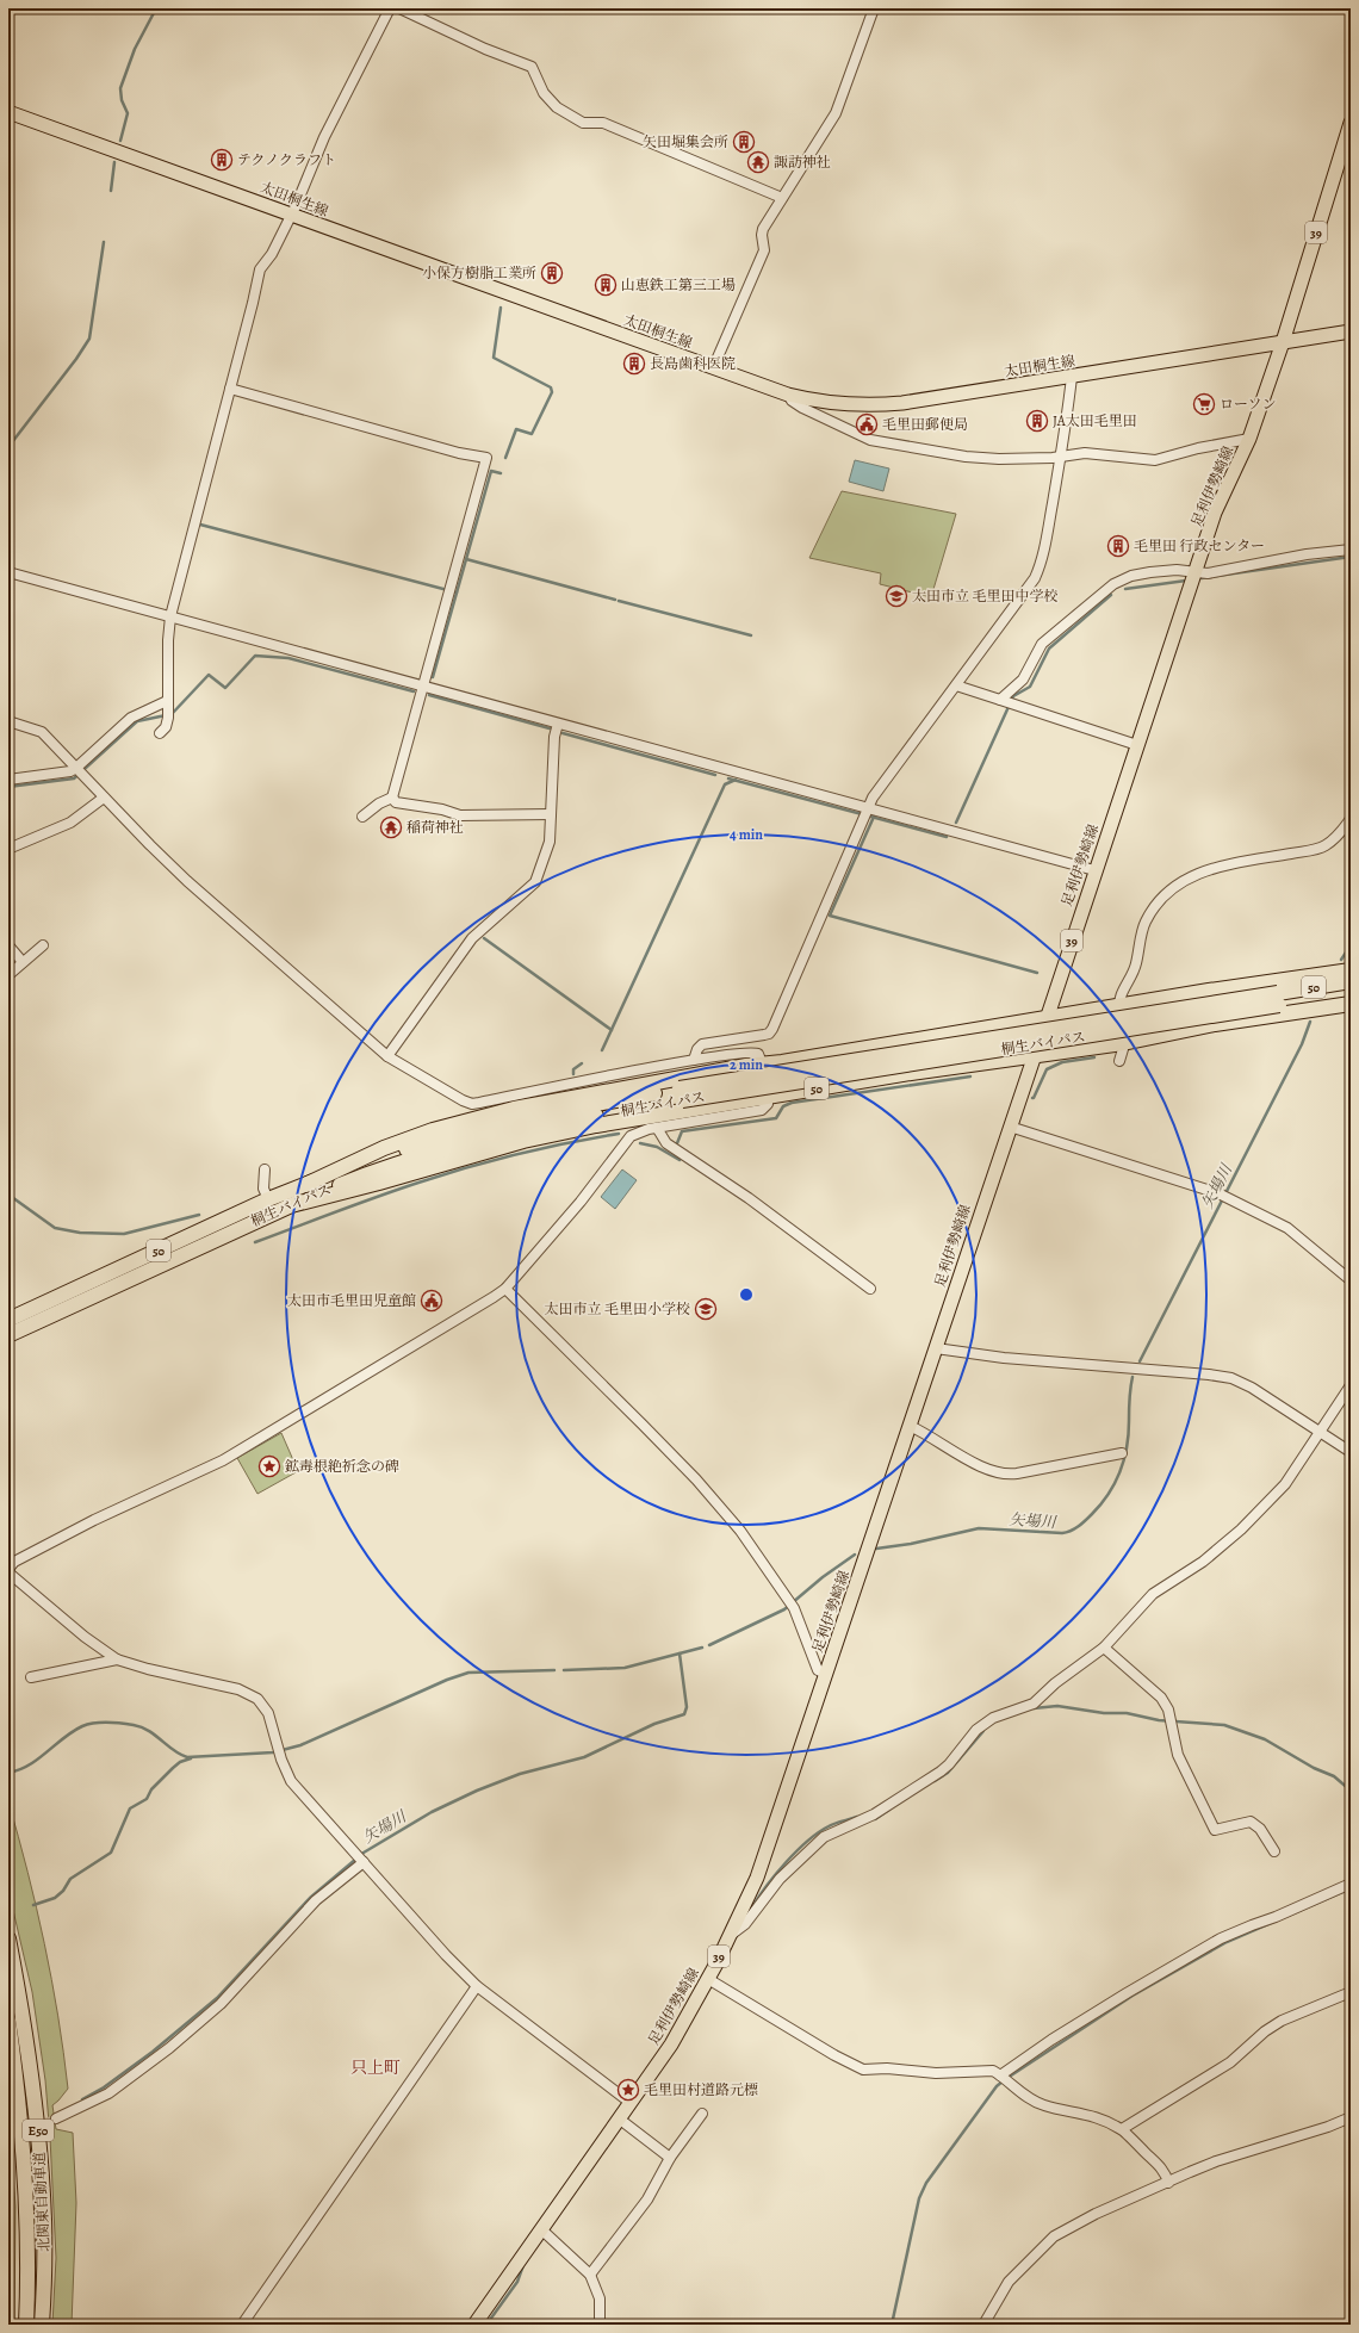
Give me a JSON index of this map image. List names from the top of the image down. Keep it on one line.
{"streets":{"highway":["50","桐生バイパス","E50","北関東自動車道"],"main road":["太田桐生線","39","足利伊勢崎線"]},"crossings":[["太田桐生線","足利伊勢崎線"],["足利伊勢崎線","50"],["50","桐生バイパス"]],"districts":["只上町"],"water":["矢場川"],"places":{"building":["矢田堀集会所","テクノクラフト","小保方樹脂工業所","山恵鉄工第三工場","長島歯科医院","JA太田毛里田","毛里田 行政センター"],"temple":["諏訪神社","稲荷神社"],"supermarket":["ローソン"],"public building":["毛里田郵便局","太田市毛里田児童館"],"school or university":["太田市立 毛里田中学校","太田市立 毛里田小学校"],"place":["鉱毒根絶祈念の碑","毛里田村道路元標"]},"rings":["4 min","2 min"]}
